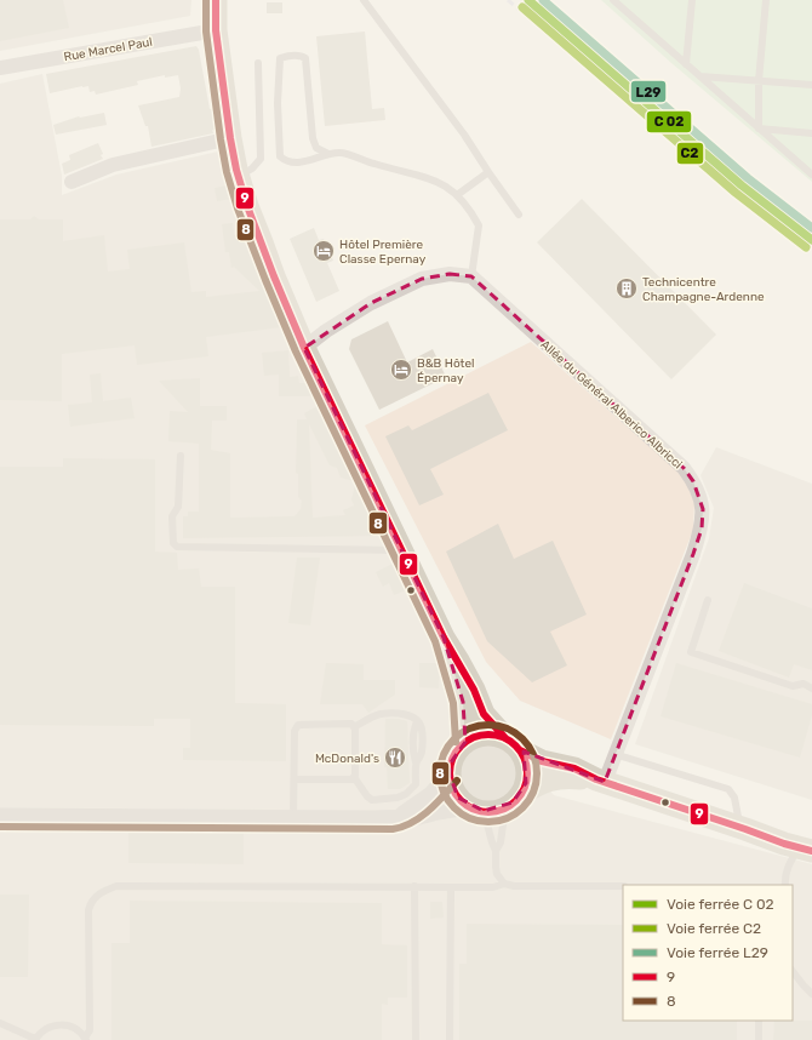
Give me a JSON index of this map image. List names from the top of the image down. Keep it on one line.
{"streets":{"street":["Rue Marcel Paul","Allée du Général Alberico Albricci"]},"places":{"hotel":["Hôtel Première Classe Epernay","B&B Hôtel Épernay"],"building":["Technicentre Champagne-Ardenne"],"restaurant":["McDonald's"]},"lines":["rail line L29","transit line 9","transit line 8","rail line C2"],"legend":["Voie ferrée C 02","Voie ferrée C2","Voie ferrée L29","9","8"]}
